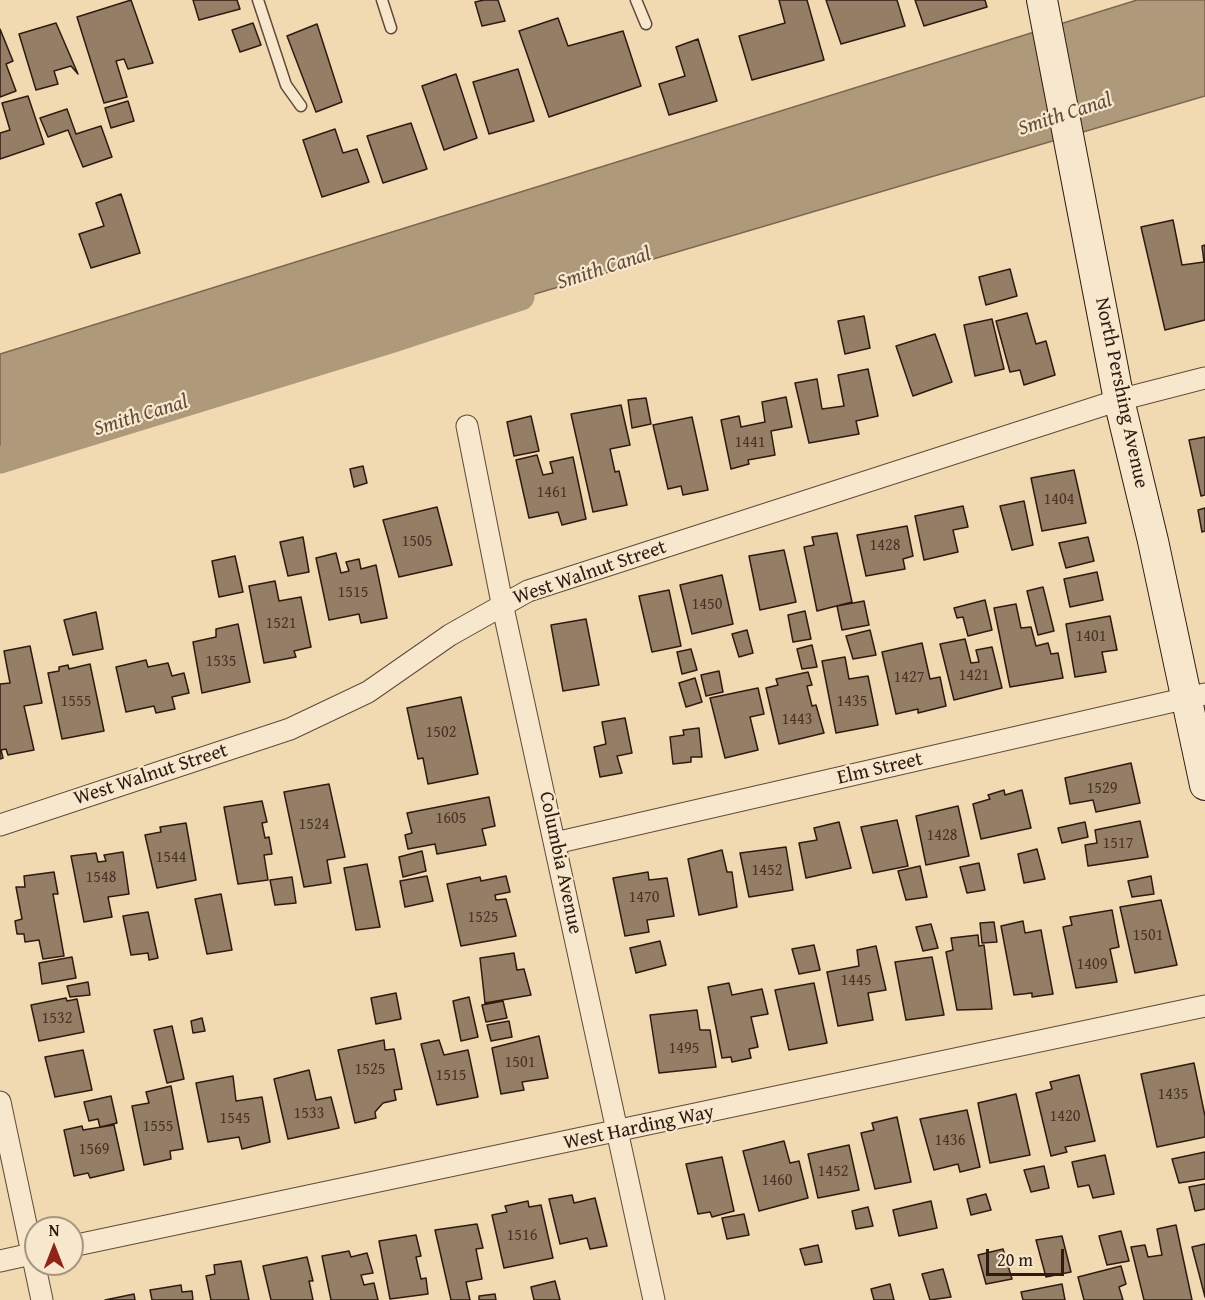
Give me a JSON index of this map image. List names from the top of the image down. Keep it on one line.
{"streets":{"main road":["North Pershing Avenue"],"street":["West Walnut Street","Elm Street","Columbia Avenue","West Harding Way"]},"crossings":[["North Pershing Avenue","West Walnut Street"],["North Pershing Avenue","Elm Street"],["West Walnut Street","Columbia Avenue"],["Elm Street","Columbia Avenue"],["Columbia Avenue","West Harding Way"]],"water":["Smith Canal"],"house_numbers":["1441","1461","1404","1505","1428","1515","1450","1521","1401","1535","1421","1427","1555","1435","1443","1502","1529","1605","1524","1428","1517","1544","1452","1548","1470","1525","1501","1409","1445","1532","1495","1501","1525","1515","1435","1533","1420","1545","1555","1436","1569","1452","1460","1516"],"scale_bar":"20 m","north":"top"}
